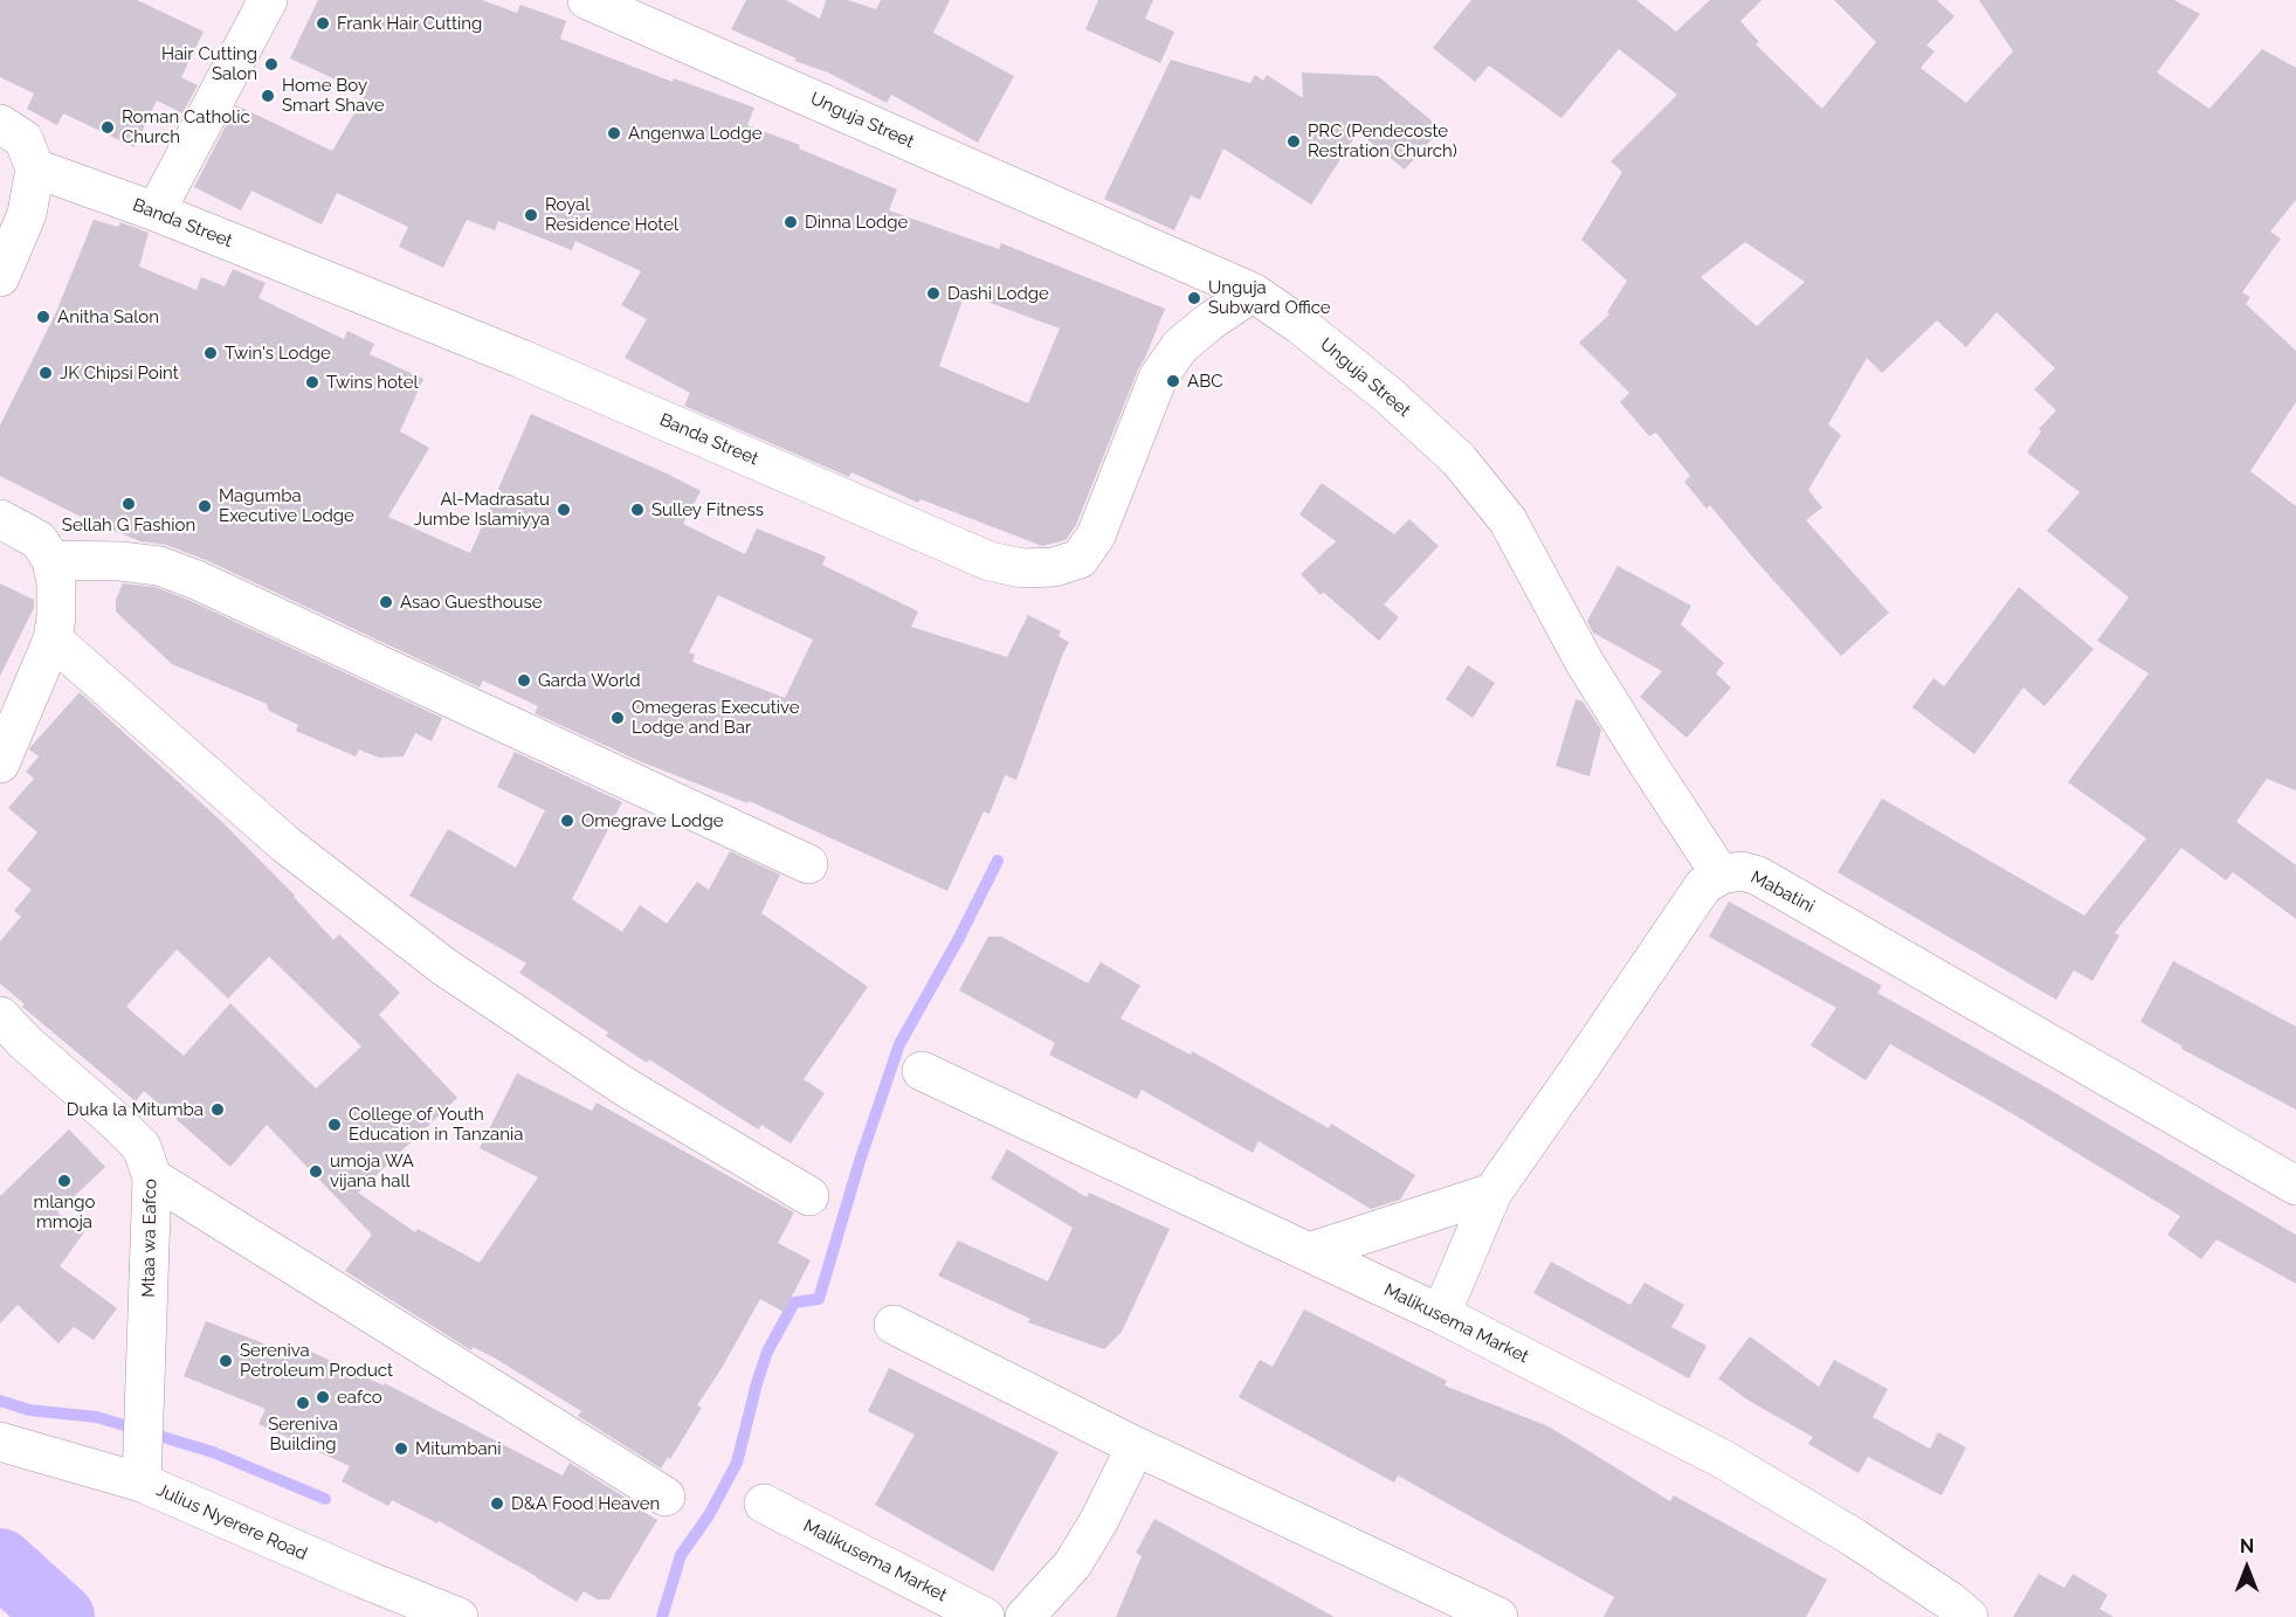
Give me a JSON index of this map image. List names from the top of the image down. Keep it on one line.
{"streets":{"main road":["Unguja Street","Banda Street","Mabatini","Mtaa wa Eafco","Malikusema Market","Julius Nyerere Road"]},"crossings":[["Unguja Street","Banda Street"],["Unguja Street","Mabatini"],["Mtaa wa Eafco","Julius Nyerere Road"]],"places":["Frank Hair Cutting","Hair Cutting Salon","Home Boy Smart Shave","Roman Catholic Church","Angenwa Lodge","PRC (Pendecoste Restration Church)","Royal Residence Hotel","Dinna Lodge","Dashi Lodge","Unguja Subward Office","Anitha Salon","Twin's Lodge","JK Chipsi Point","ABC","Twins hotel","Sellah G Fashion","Magumba Executive Lodge","Al-Madrasatu Jumbe Islamiyya","Sulley Fitness","Asao Guesthouse","Garda World","Omegeras Executive Lodge and Bar","Omegrave Lodge","Duka la Mitumba","College of Youth Education in Tanzania","umoja WA vijana hall","mlango mmoja","Sereniva Petroleum Product","eafco","Sereniva Building","Mitumbani","D&A Food Heaven"],"north":"top"}
